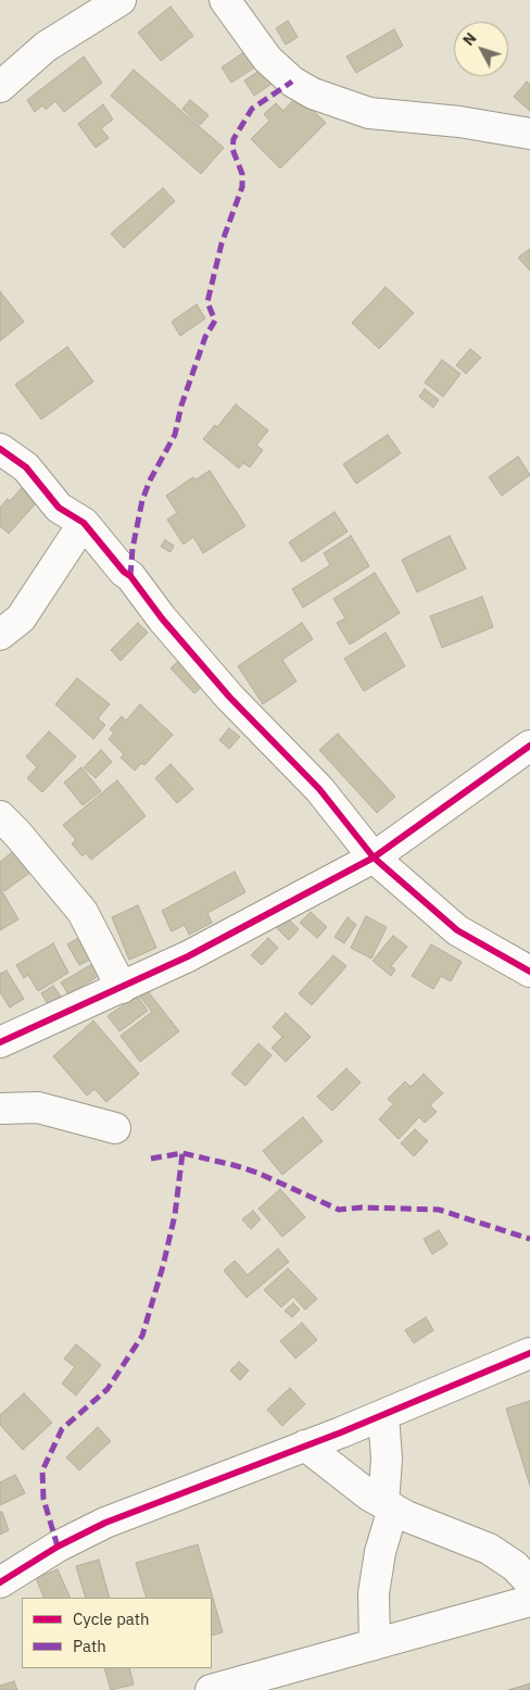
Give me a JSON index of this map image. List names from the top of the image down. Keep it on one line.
{"legend":["Cycle path","Path"],"north":"top left"}
